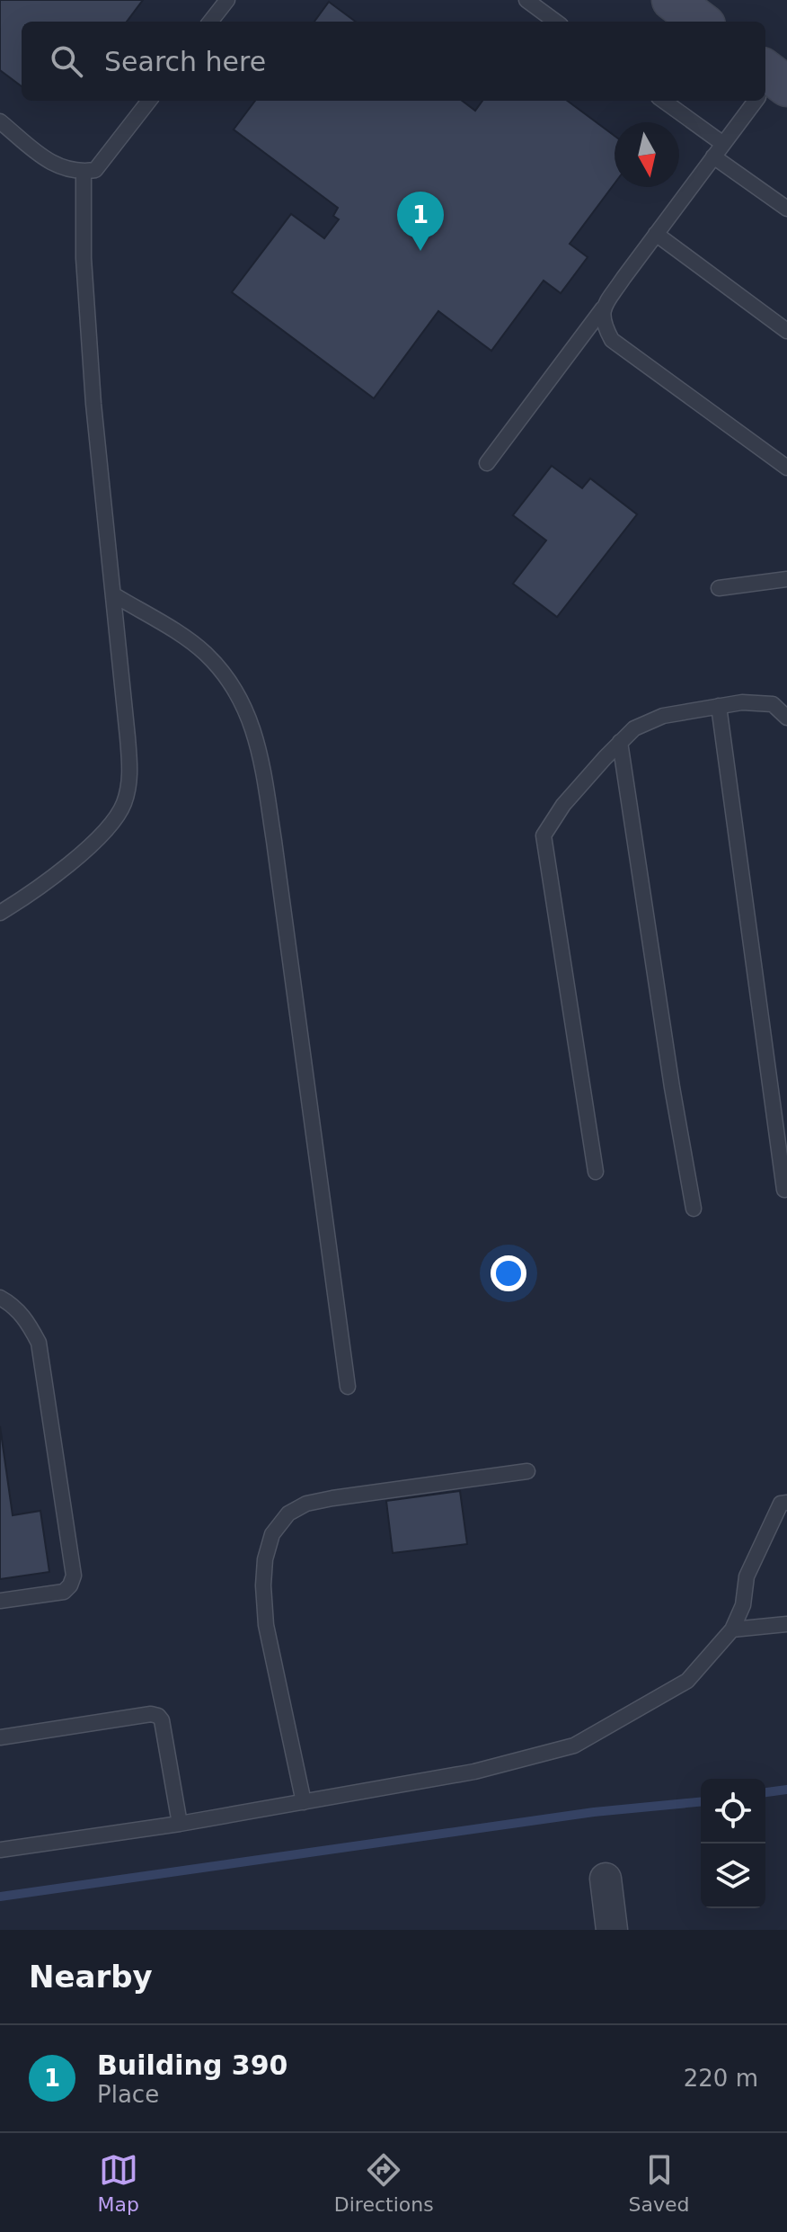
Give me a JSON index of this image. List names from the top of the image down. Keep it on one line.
{"north":"bottom","page":{"search":"Search here","pins":"1","heading":"Nearby","list":[{"mark":"1","name":"Building 390","note":"Place","value":"220 m"}],"nav":["Map","Directions","Saved"]}}
